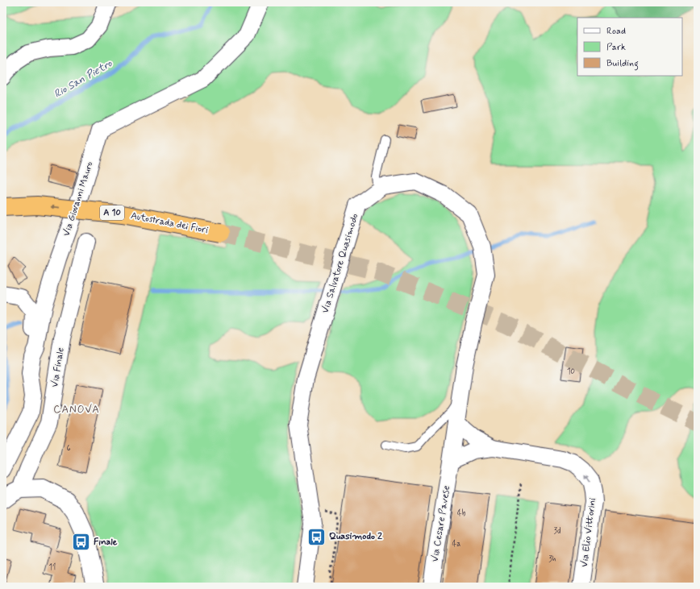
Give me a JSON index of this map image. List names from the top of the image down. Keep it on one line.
{"streets":{"highway":["A 10","Autostrada dei Fiori"],"street":["Via Giovanni Mauro","Via Salvatore Quasimodo","Via Finale","Via Cesare Pavese","Via Elio Vittorini"]},"crossings":[["Via Salvatore Quasimodo","Via Cesare Pavese"]],"one_way":["Autostrada dei Fiori"],"districts":["CANOVA"],"water":["Rio San Pietro"],"places":{"bus stop":["Quasimodo 2","Finale"]},"house_numbers":["10","6","4b","3d","4a","3h","11"],"legend":["Road","Park","Building"]}
